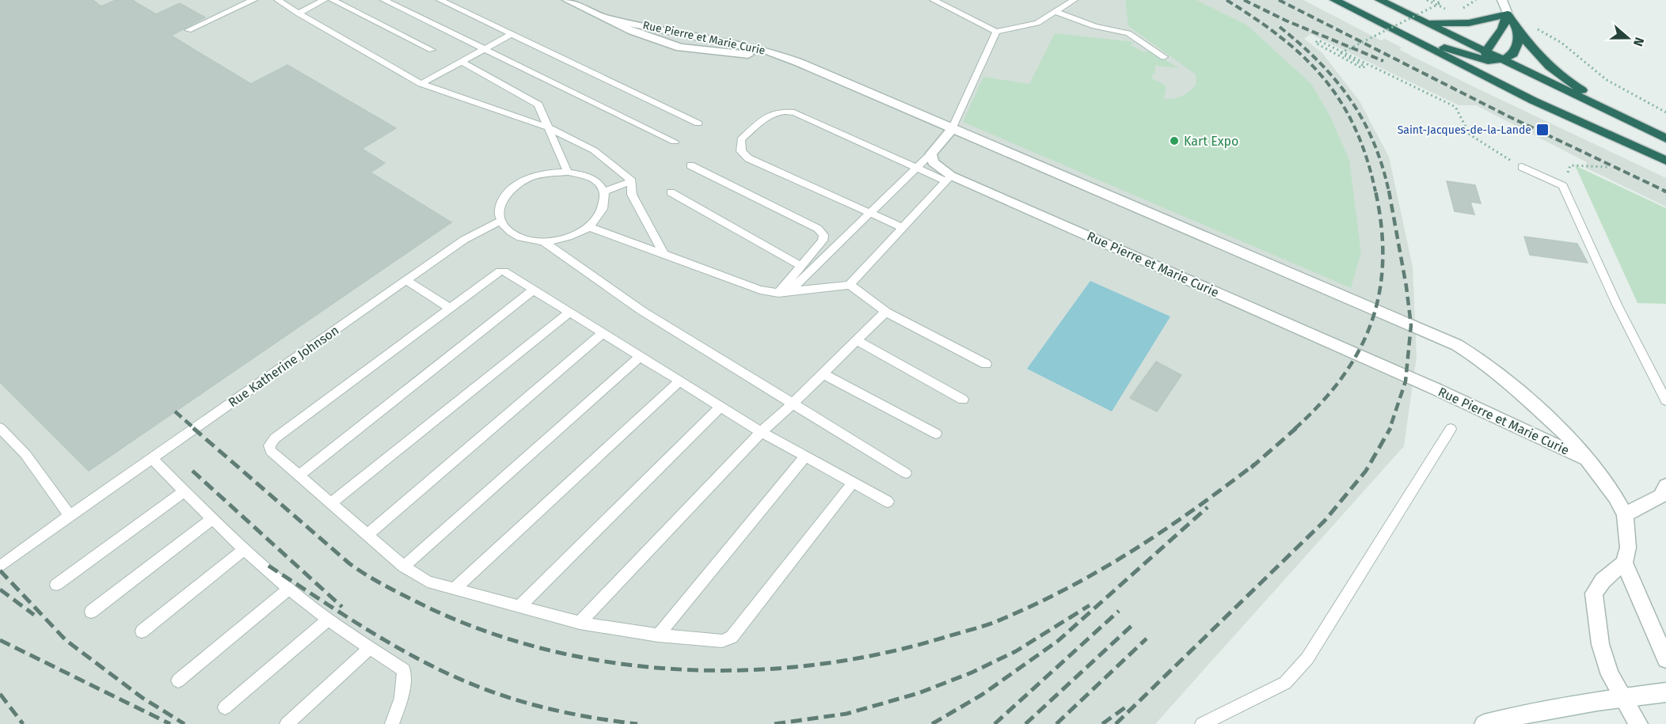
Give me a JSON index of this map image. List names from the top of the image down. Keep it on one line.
{"streets":{"street":["Rue Pierre et Marie Curie"],"lane":["Rue Katherine Johnson"]},"places":{"transit":["Saint-Jacques-de-la-Lande"],"other":["Kart Expo"]},"north":"right"}
